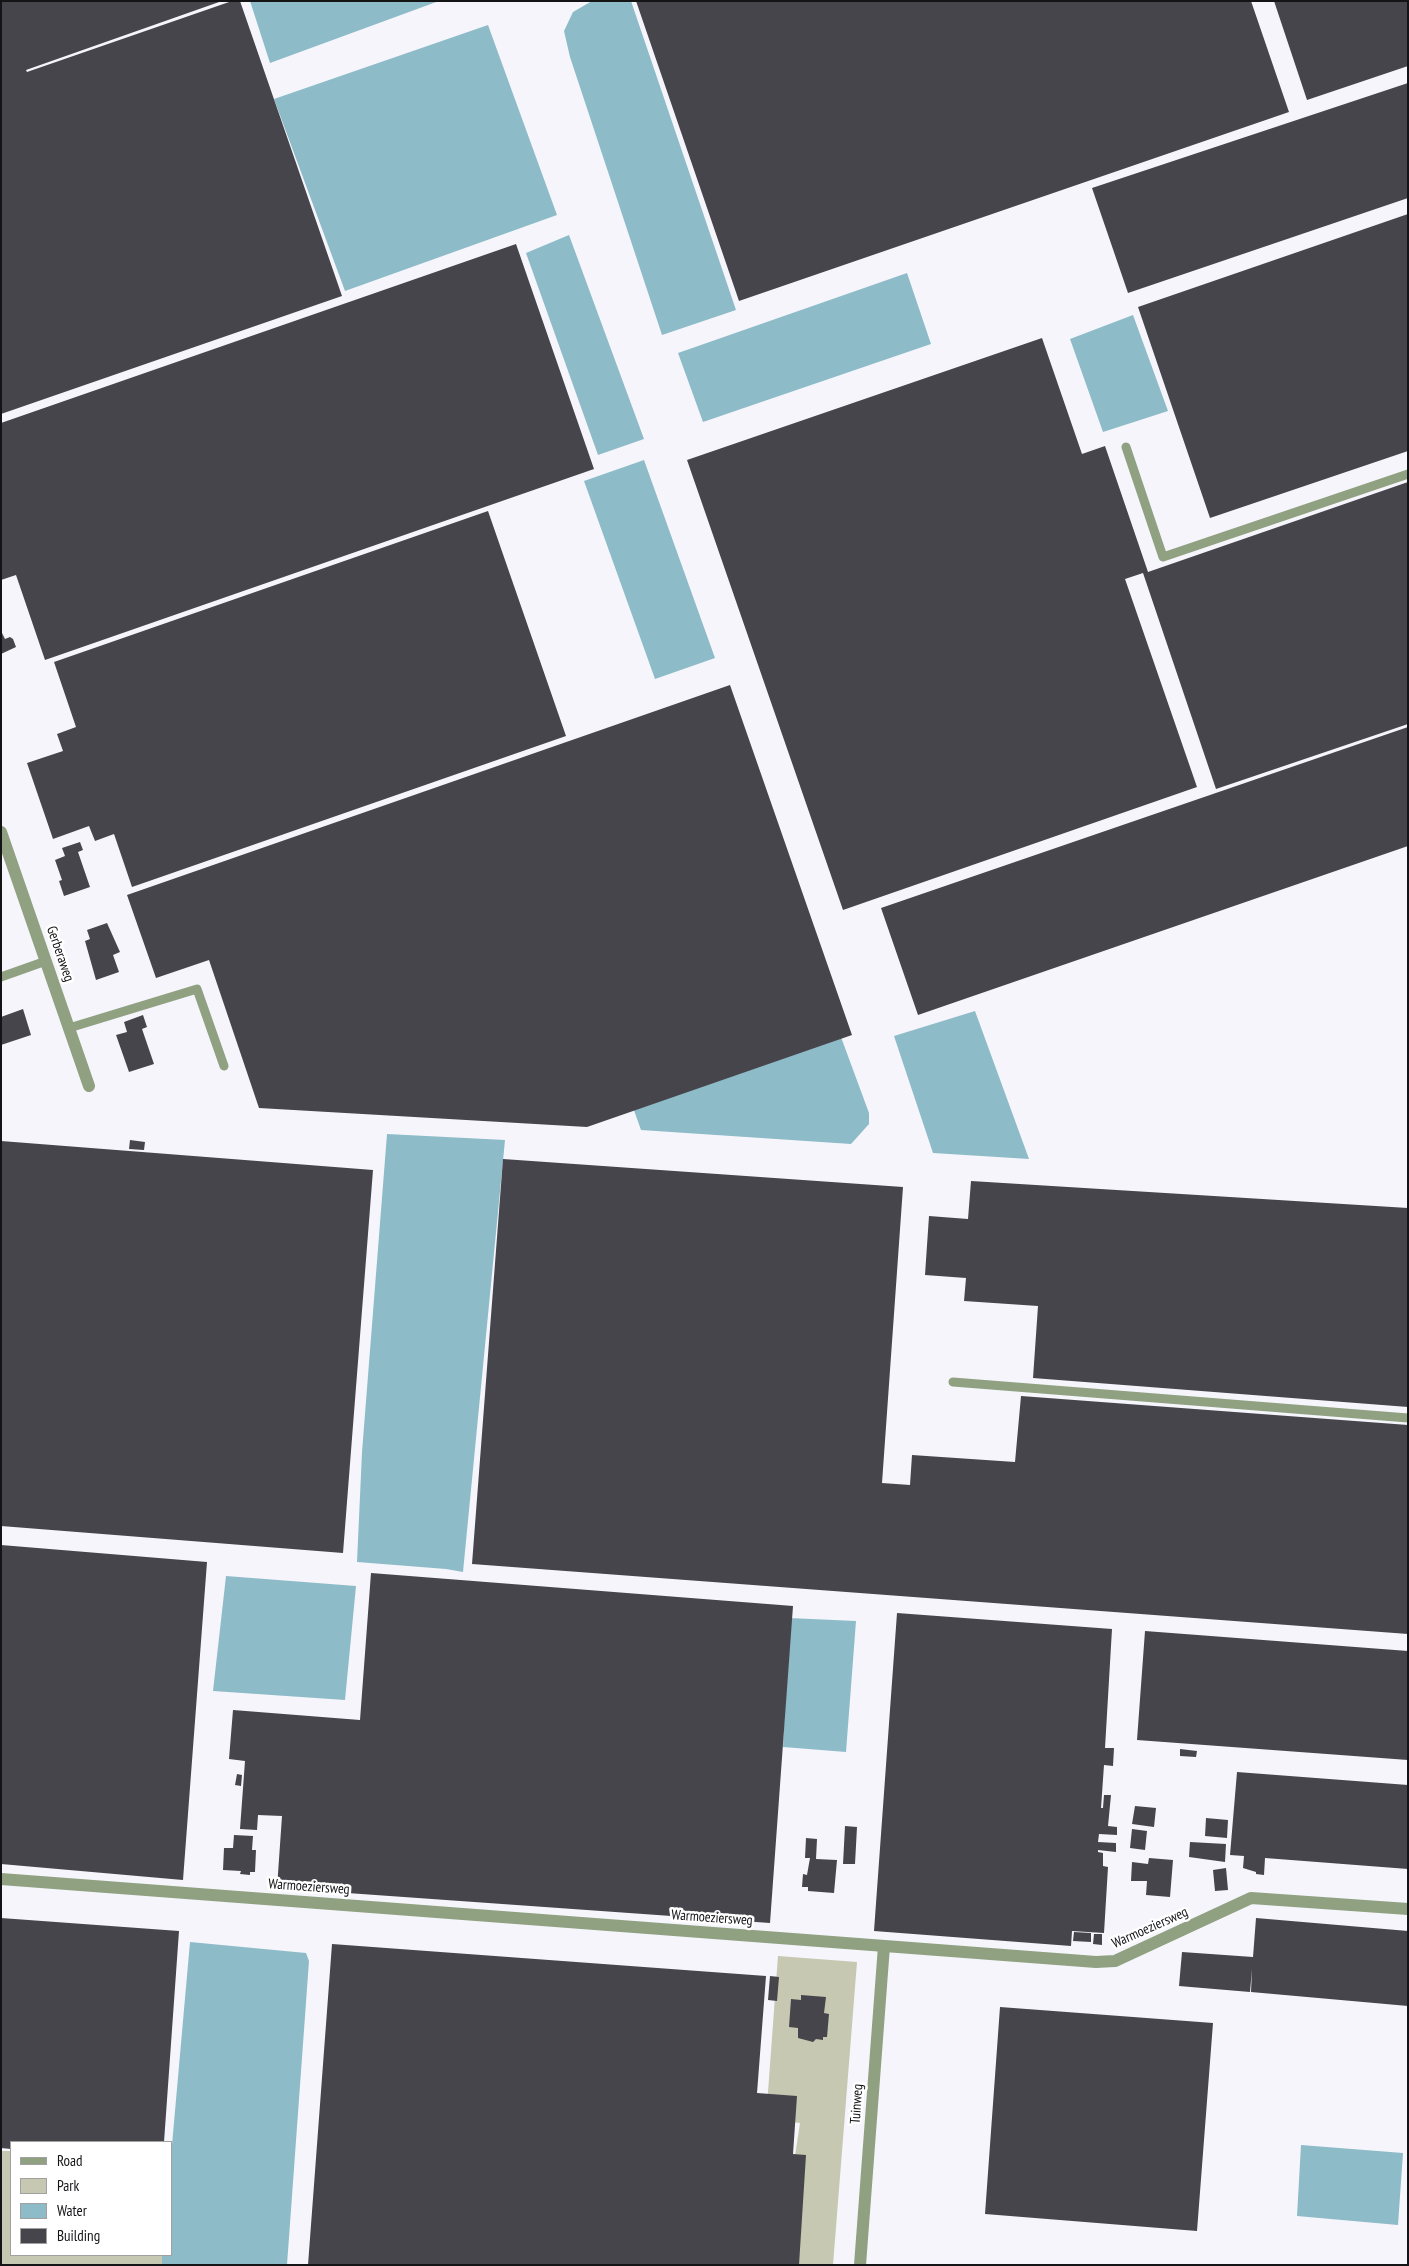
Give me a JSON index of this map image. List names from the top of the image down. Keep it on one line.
{"streets":{"street":["Gerberaweg","Warmoeziersweg","Tuinweg"]},"crossings":[["Warmoeziersweg","Tuinweg"]],"legend":["Road","Park","Water","Building"]}
